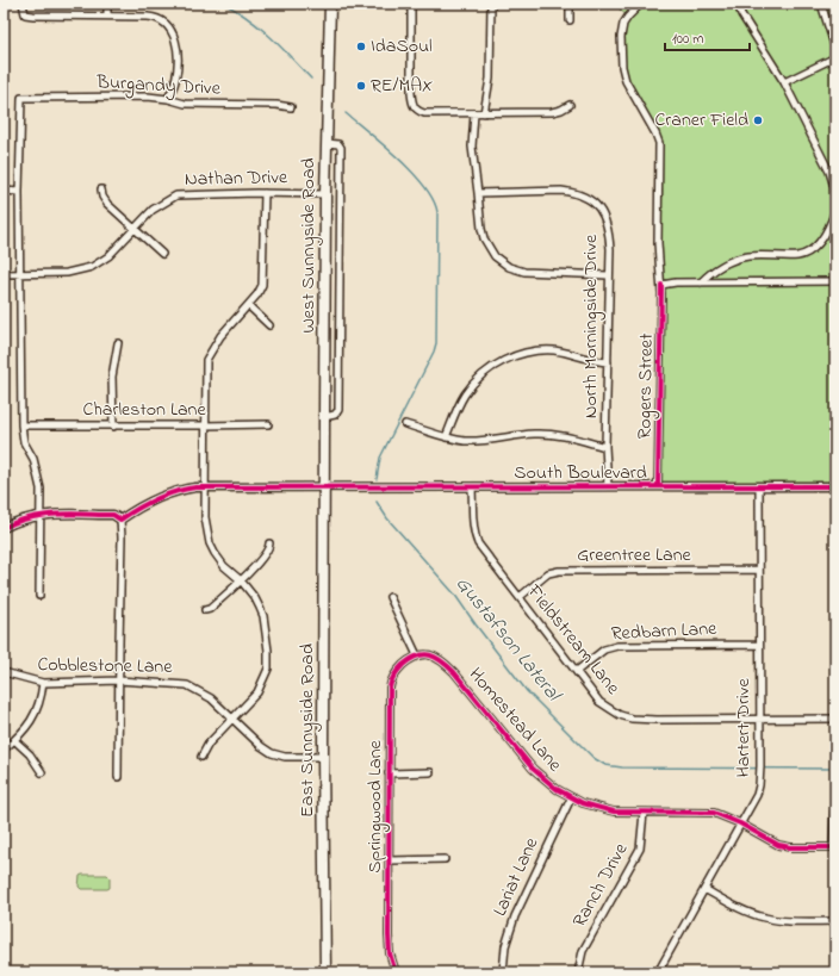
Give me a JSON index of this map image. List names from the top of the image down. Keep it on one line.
{"streets":{"main road":["West Sunnyside Road","East Sunnyside Road"],"street":["Burgandy Drive","Nathan Drive","North Morningside Drive","Rogers Street","Charleston Lane","South Boulevard","Greentree Lane","Redbarn Lane","Fieldstream Lane","Cobblestone Lane","Homestead Lane","Hartert Drive","Springwood Lane","Lariat Lane","Ranch Drive"]},"crossings":[["Nathan Drive","West Sunnyside Road"],["West Sunnyside Road","South Boulevard"],["West Sunnyside Road","East Sunnyside Road"],["North Morningside Drive","South Boulevard"],["Rogers Street","South Boulevard"],["South Boulevard","Fieldstream Lane"],["South Boulevard","Hartert Drive"],["South Boulevard","East Sunnyside Road"],["Greentree Lane","Fieldstream Lane"],["Greentree Lane","Hartert Drive"],["Redbarn Lane","Fieldstream Lane"],["Redbarn Lane","Hartert Drive"],["Fieldstream Lane","Hartert Drive"],["Cobblestone Lane","East Sunnyside Road"],["Homestead Lane","Hartert Drive"],["Homestead Lane","Springwood Lane"],["Homestead Lane","Lariat Lane"],["Homestead Lane","Ranch Drive"]],"water":["Gustafson Lateral"],"places":["IdaSoul","RE/MAX","Craner Field"],"scale_bar":"100 m"}
